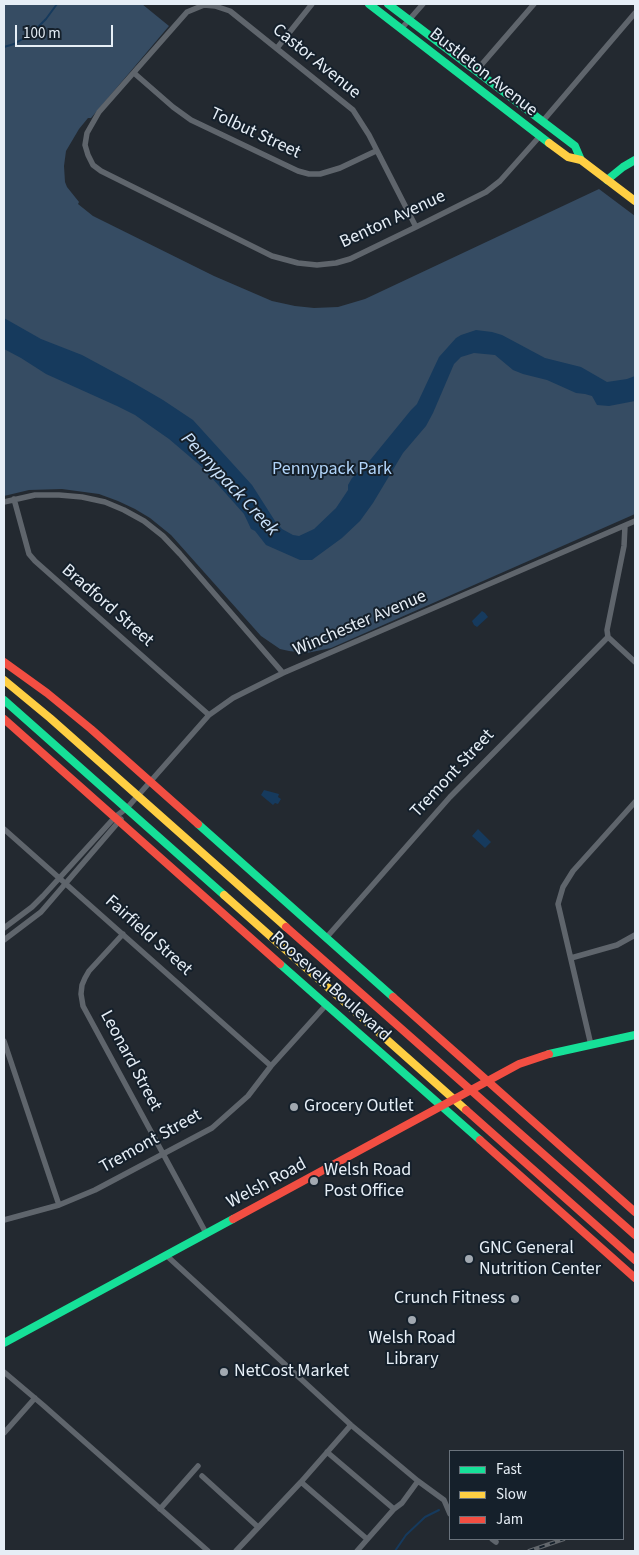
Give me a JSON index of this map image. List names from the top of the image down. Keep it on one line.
{"streets":{"main road":["Bustleton Avenue","Roosevelt Boulevard","Welsh Road"],"street":["Castor Avenue","Tolbut Street","Benton Avenue","Bradford Street","Winchester Avenue","Tremont Street","Fairfield Street","Leonard Street"]},"crossings":[["Castor Avenue","Tolbut Street"],["Castor Avenue","Benton Avenue"],["Bustleton Avenue","Benton Avenue"],["Tolbut Street","Benton Avenue"],["Bradford Street","Winchester Avenue"],["Tremont Street","Fairfield Street"],["Tremont Street","Roosevelt Boulevard"],["Tremont Street","Leonard Street"],["Fairfield Street","Leonard Street"],["Roosevelt Boulevard","Welsh Road"],["Leonard Street","Welsh Road"]],"water":["Pennypack Creek"],"parks":["Pennypack Park"],"places":["Grocery Outlet","Welsh Road Post Office","GNC General Nutrition Center","Crunch Fitness","Welsh Road Library","NetCost Market"],"legend":["Fast","Slow","Jam"],"scale_bar":"100 m"}
